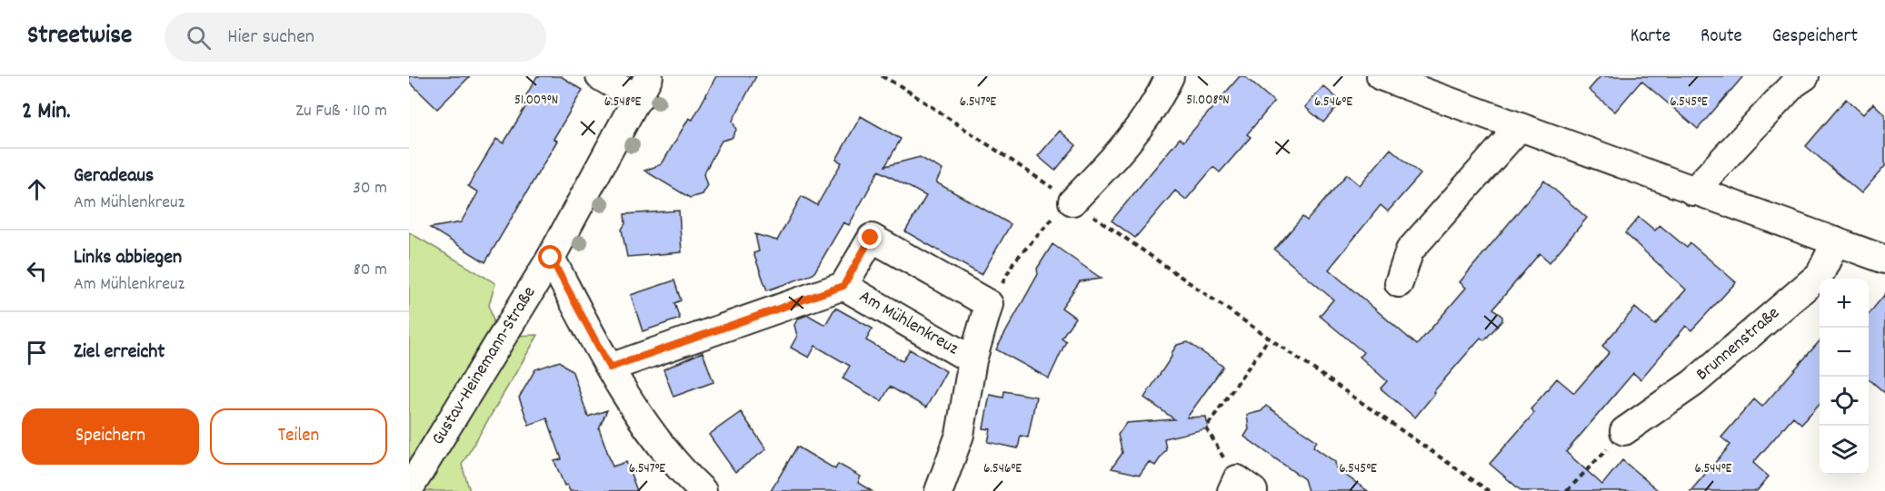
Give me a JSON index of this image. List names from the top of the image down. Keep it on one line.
{"streets":{"street":["Am Mühlenkreuz","Brunnenstraße","Gustav-Heinemann-Straße"]},"page":{"header":"Streetwise","search":"Hier suchen","nav":["Karte","Route","Gespeichert"],"heading":["2 Min.","Zu Fuß · 110 m"],"list":[["Geradeaus","Am Mühlenkreuz","30 m"],["Links abbiegen","Am Mühlenkreuz","80 m"],"Ziel erreicht"],"map_buttons":["+","−"],"buttons":["Speichern","Teilen"]},"coordinates":["51.009°N","51.008°N","6.548°E","6.547°E","6.546°E","6.545°E","6.544°E"]}
